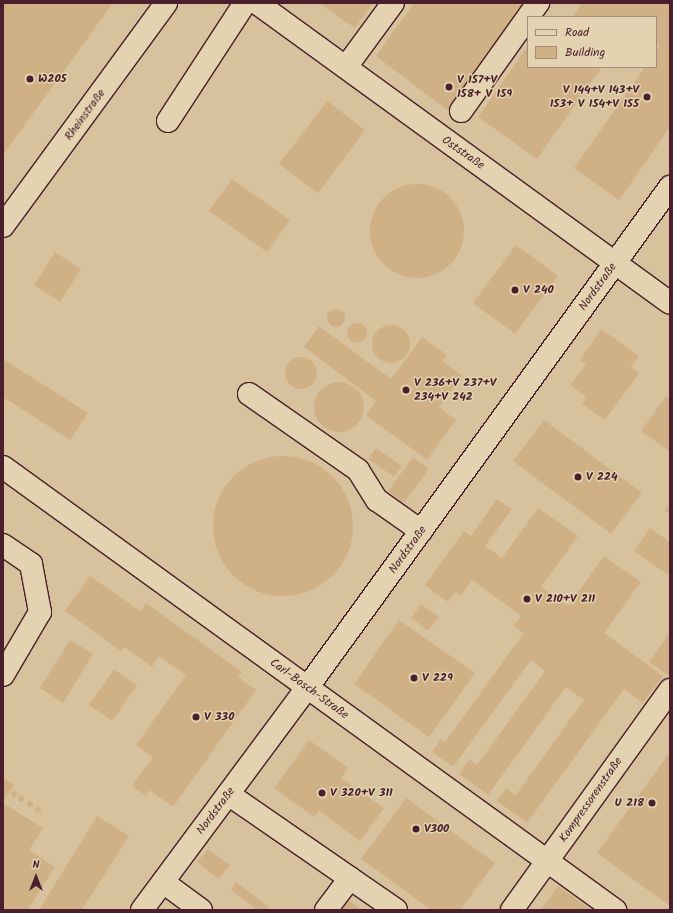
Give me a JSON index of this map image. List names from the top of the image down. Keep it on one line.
{"streets":{"street":["Rheinstraße","Oststraße","Nordstraße","Carl-Bosch-Straße","Kompressorenstraße"]},"crossings":[["Oststraße","Nordstraße"],["Nordstraße","Carl-Bosch-Straße"],["Carl-Bosch-Straße","Kompressorenstraße"]],"places":["W205","V 157+V 158+ V 159","V 144+V 143+V 153+ V 154+V 155","V 240","V 236+V 237+V 234+V 242","V 224","V 210+V 211","V 229","V 330","V 320+V 311","U 218","V300"],"legend":["Road","Building"],"north":"top"}
